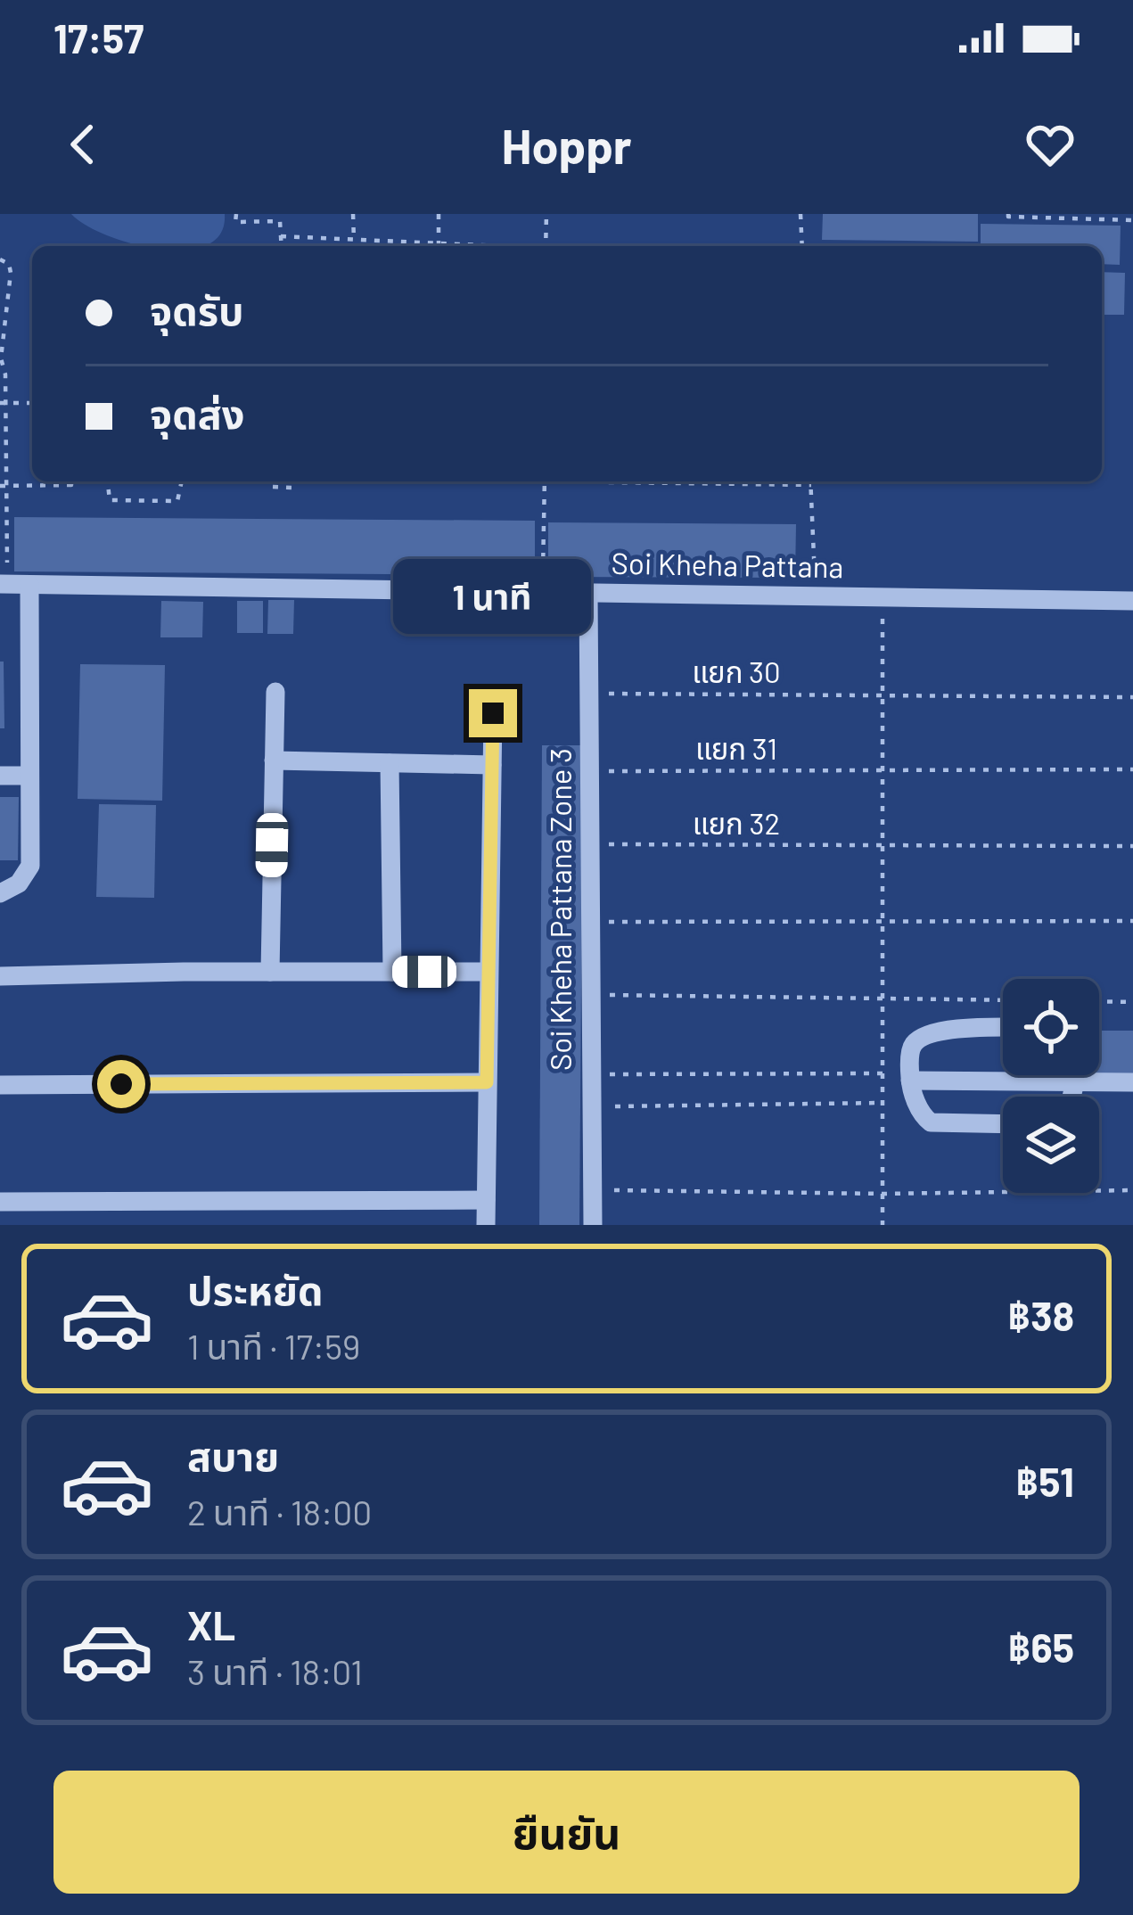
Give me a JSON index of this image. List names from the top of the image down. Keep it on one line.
{"streets":{"street":["Soi Kheha Pattana","Soi Kheha Pattana Zone 3"],"path":["แยก 30","แยก 31","แยก 32"]},"crossings":[["Soi Kheha Pattana","Soi Kheha Pattana Zone 3"],["แยก 30","Soi Kheha Pattana Zone 3"],["แยก 31","Soi Kheha Pattana Zone 3"],["แยก 32","Soi Kheha Pattana Zone 3"]],"page":{"status":"17:57","header":"Hoppr","banner":["จุดรับ","จุดส่ง"],"bubble":"1 นาที","list":[{"name":"ประหยัด","note":"1 นาที · 17:59","value":"฿38"},{"name":"สบาย","note":"2 นาที · 18:00","value":"฿51"},{"name":"XL","note":"3 นาที · 18:01","value":"฿65"}],"buttons":"ยืนยัน"}}
